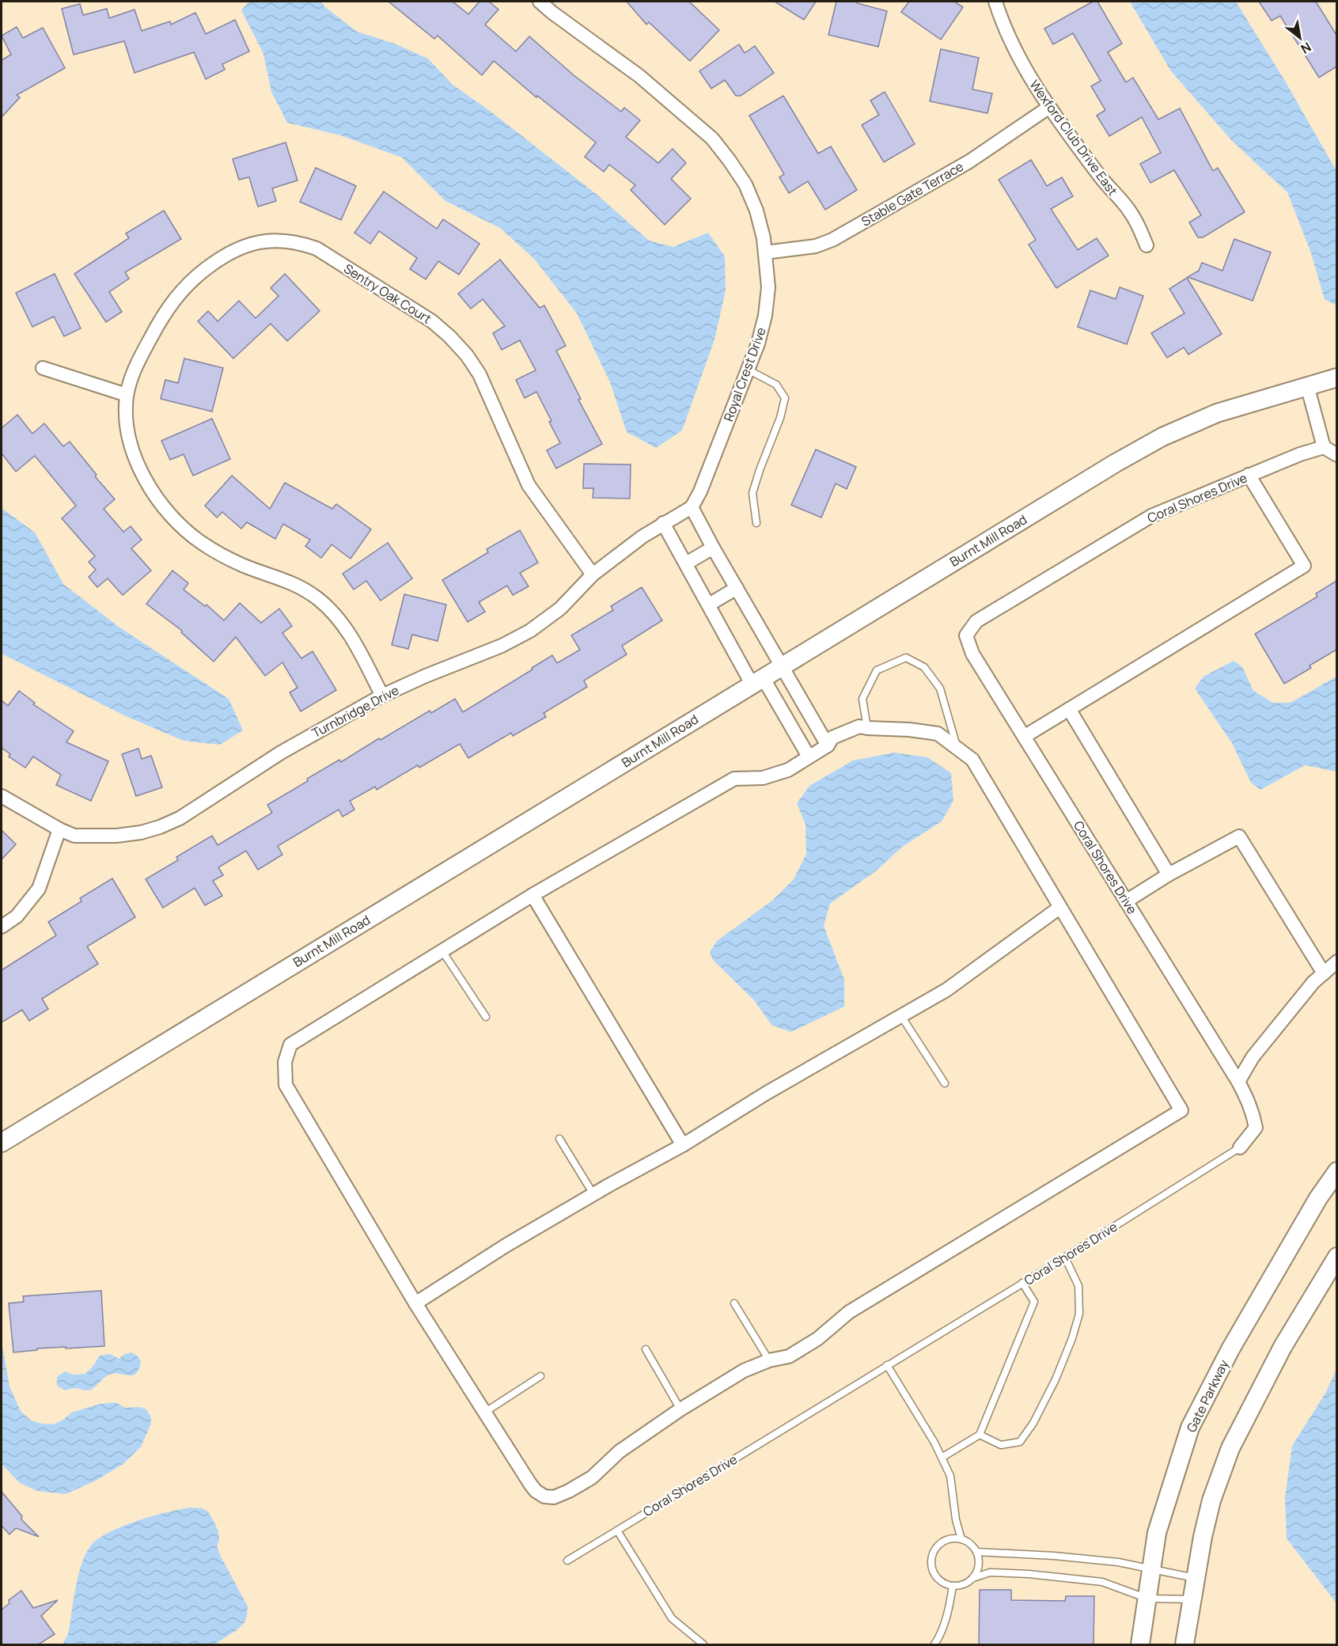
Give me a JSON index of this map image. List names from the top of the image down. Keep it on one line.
{"streets":{"street":["Wexford Club Drive East","Stable Gate Terrace","Sentry Oak Court","Royal Crest Drive","Coral Shores Drive","Burnt Mill Road","Turnbridge Drive","Gate Parkway"]},"crossings":[["Wexford Club Drive East","Stable Gate Terrace"],["Stable Gate Terrace","Royal Crest Drive"],["Sentry Oak Court","Turnbridge Drive"],["Royal Crest Drive","Turnbridge Drive"]],"north":"bottom right"}
